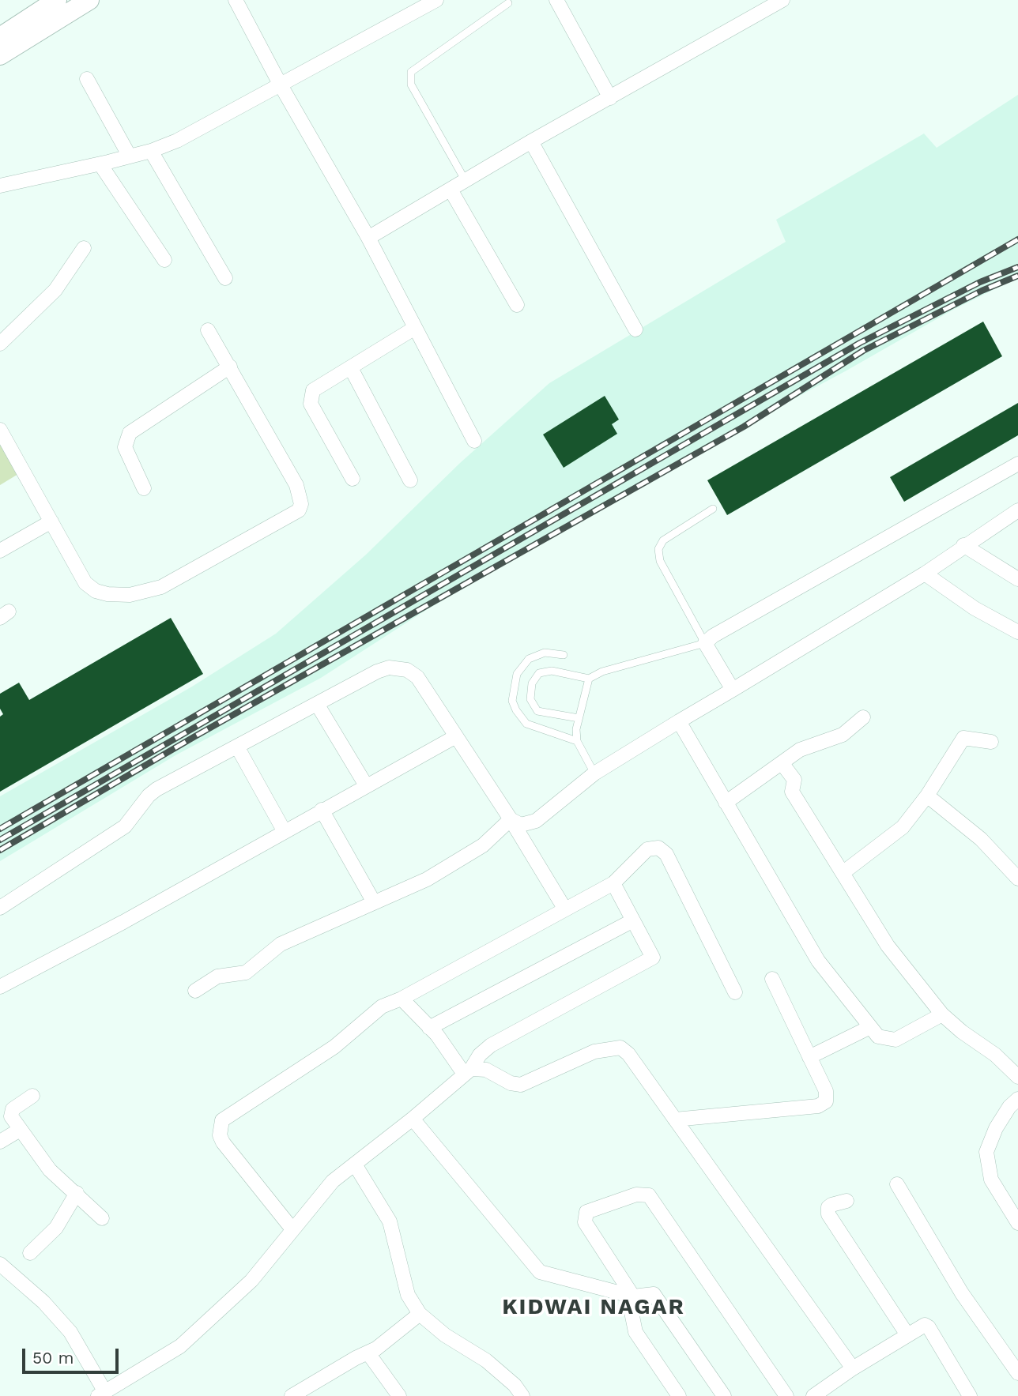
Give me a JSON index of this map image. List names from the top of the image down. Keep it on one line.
{"districts":["KIDWAI NAGAR"],"scale_bar":"50 m"}
